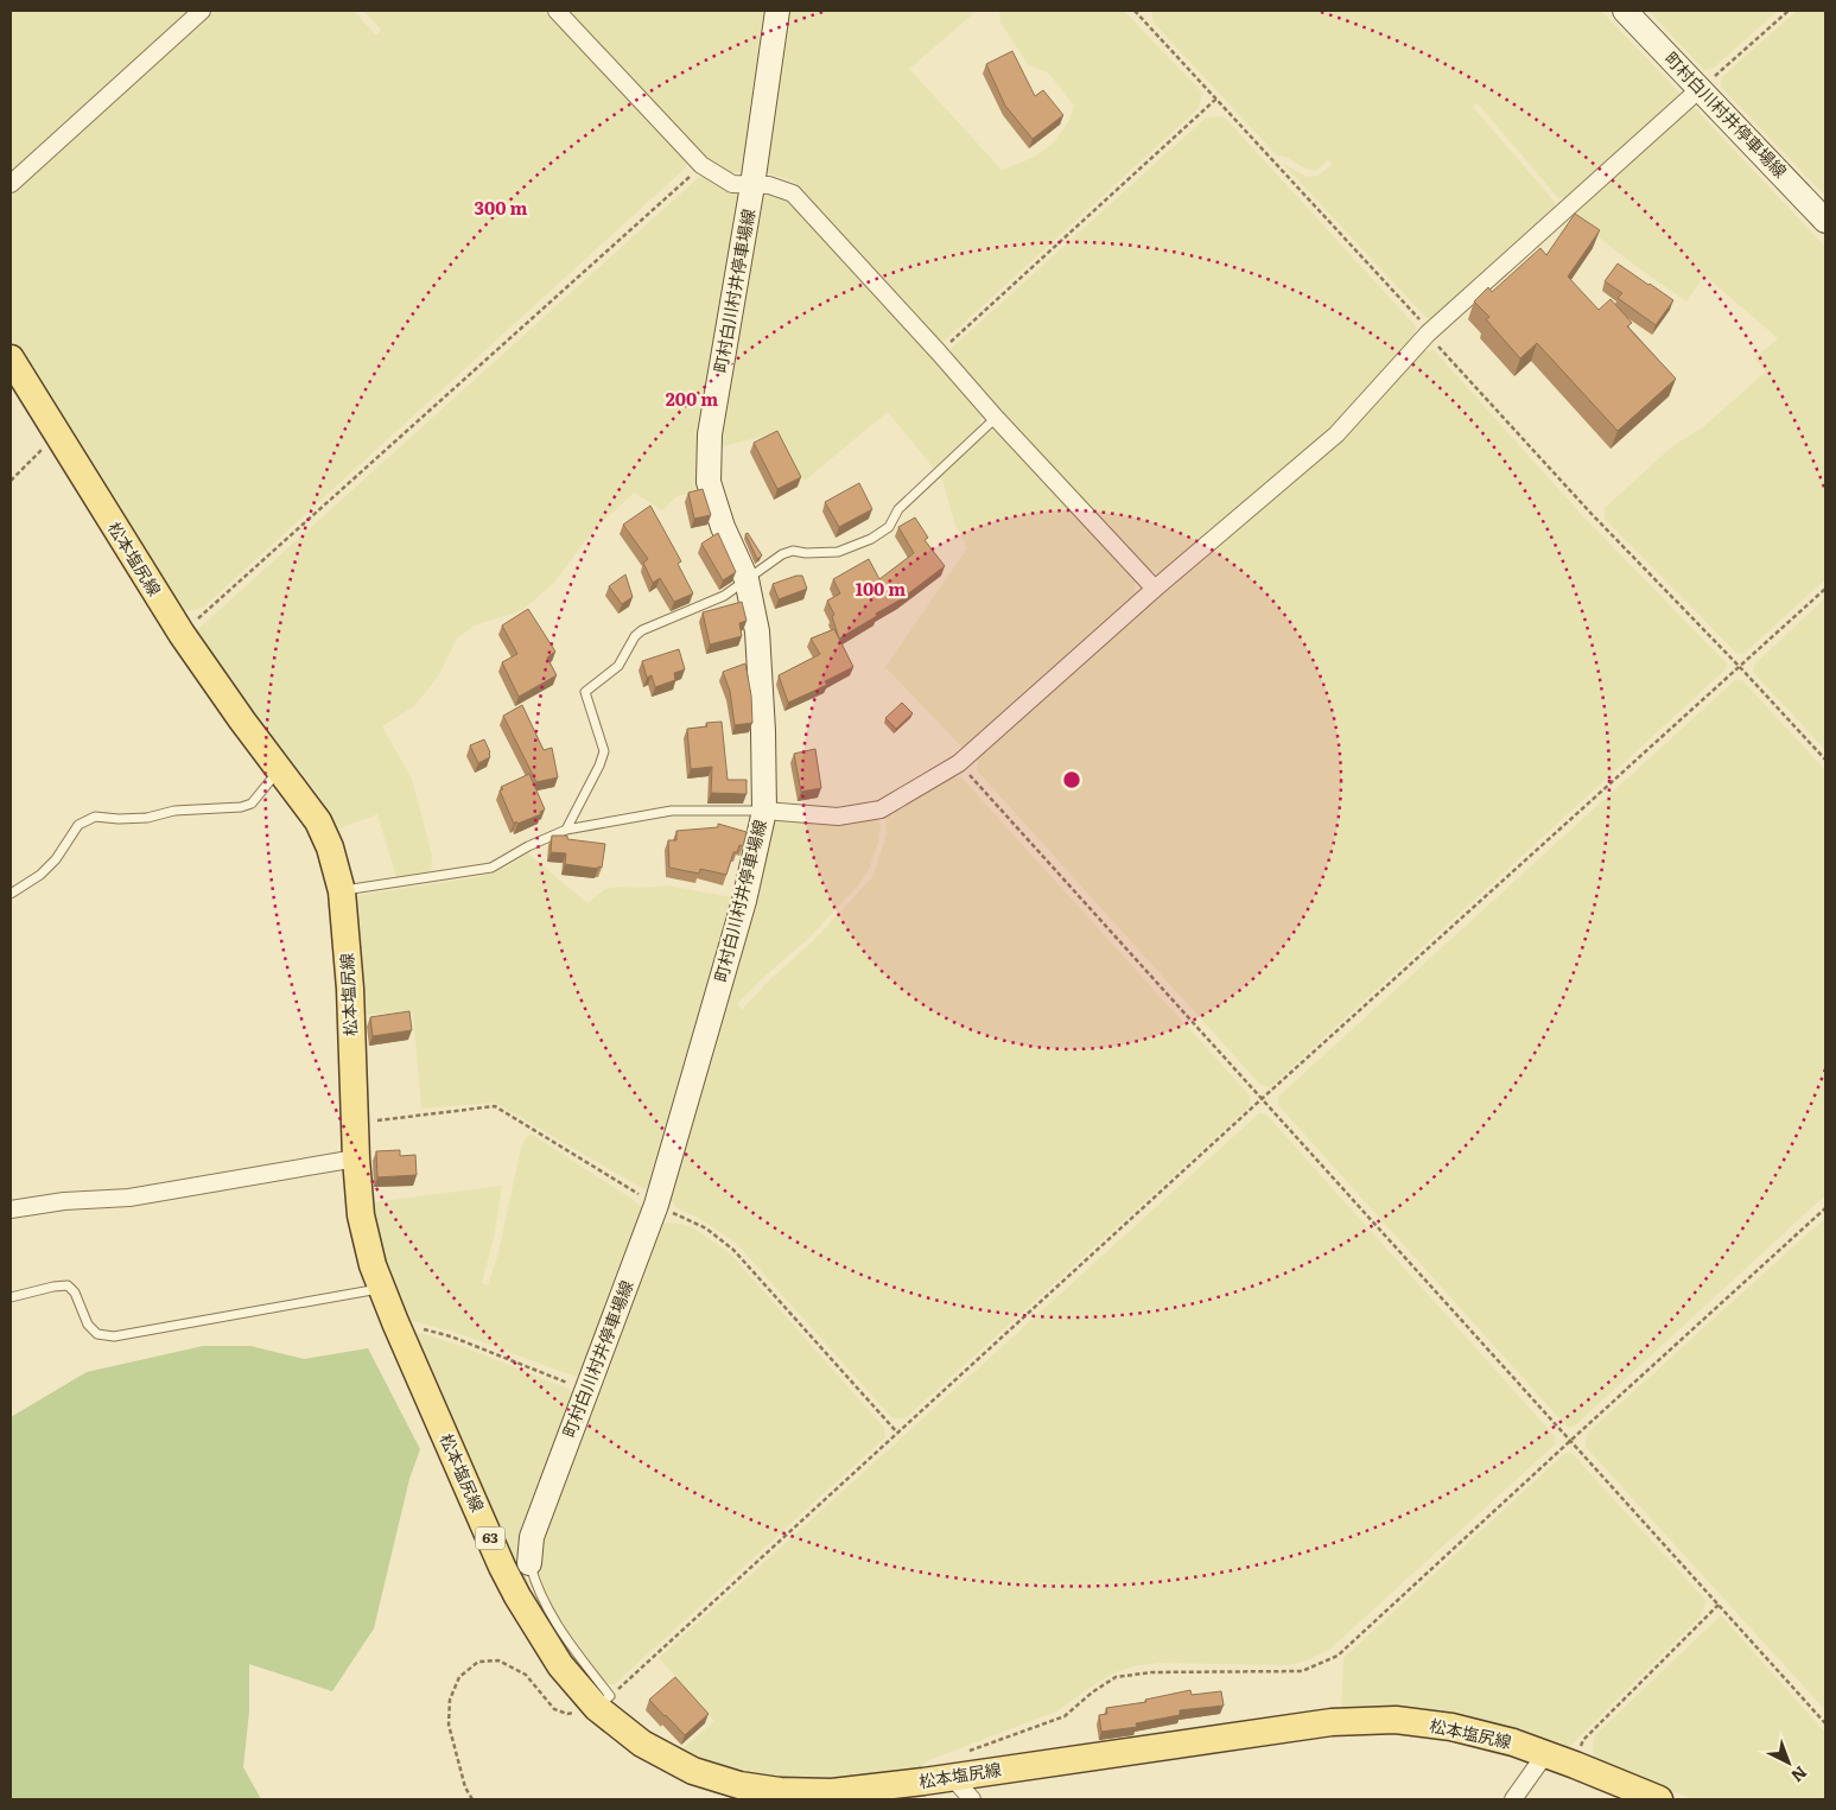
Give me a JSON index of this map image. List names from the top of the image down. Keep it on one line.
{"streets":{"main road":["町村白川村井停車場線","松本塩尻線","63"]},"crossings":[["町村白川村井停車場線","松本塩尻線"]],"north":"bottom right","rings":["300 m","200 m","100 m"]}
